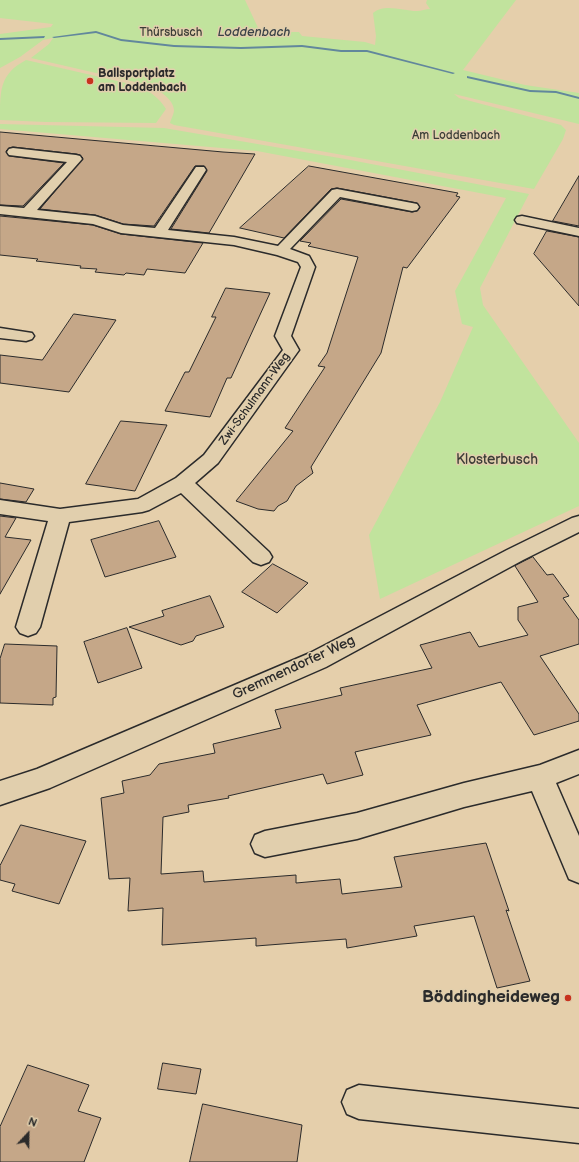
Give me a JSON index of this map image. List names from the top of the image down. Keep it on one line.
{"streets":{"street":["Zwi-Schulmann-Weg","Gremmendorfer Weg"]},"water":["Loddenbach"],"parks":["Thürsbusch","Am Loddenbach","Klosterbusch"],"places":["Ballsportplatz am Loddenbach","Böddingheideweg"],"north":"top"}
